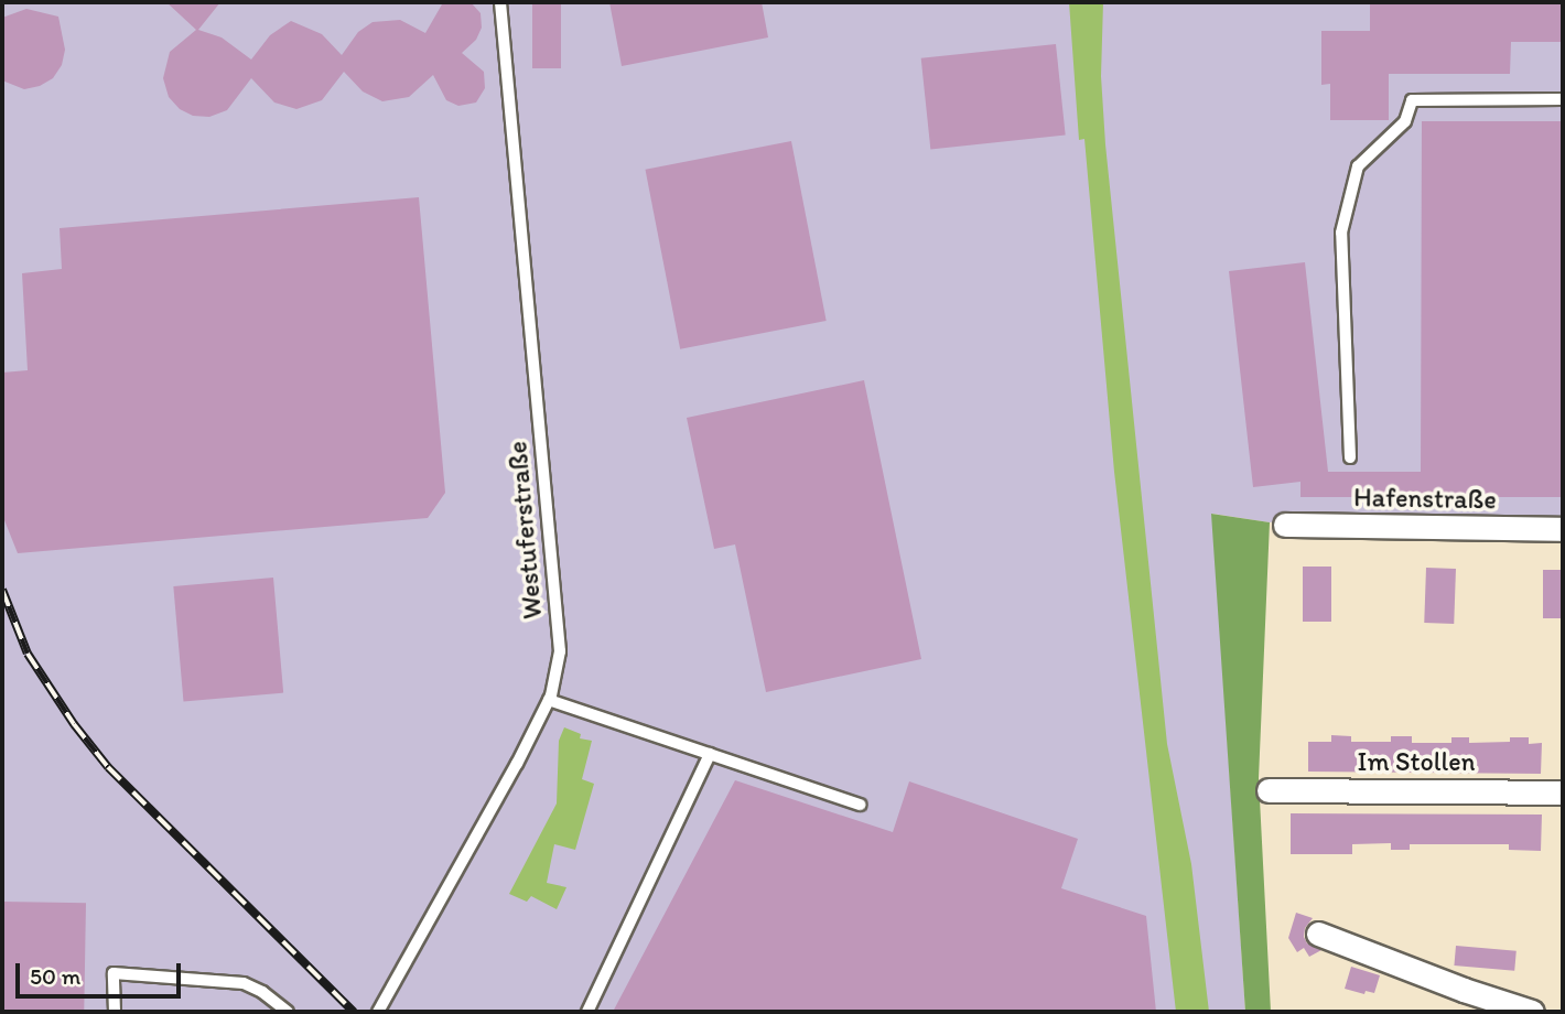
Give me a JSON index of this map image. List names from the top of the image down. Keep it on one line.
{"streets":{"street":["Hafenstraße","Im Stollen"],"lane":["Westuferstraße"]},"scale_bar":"50 m"}
